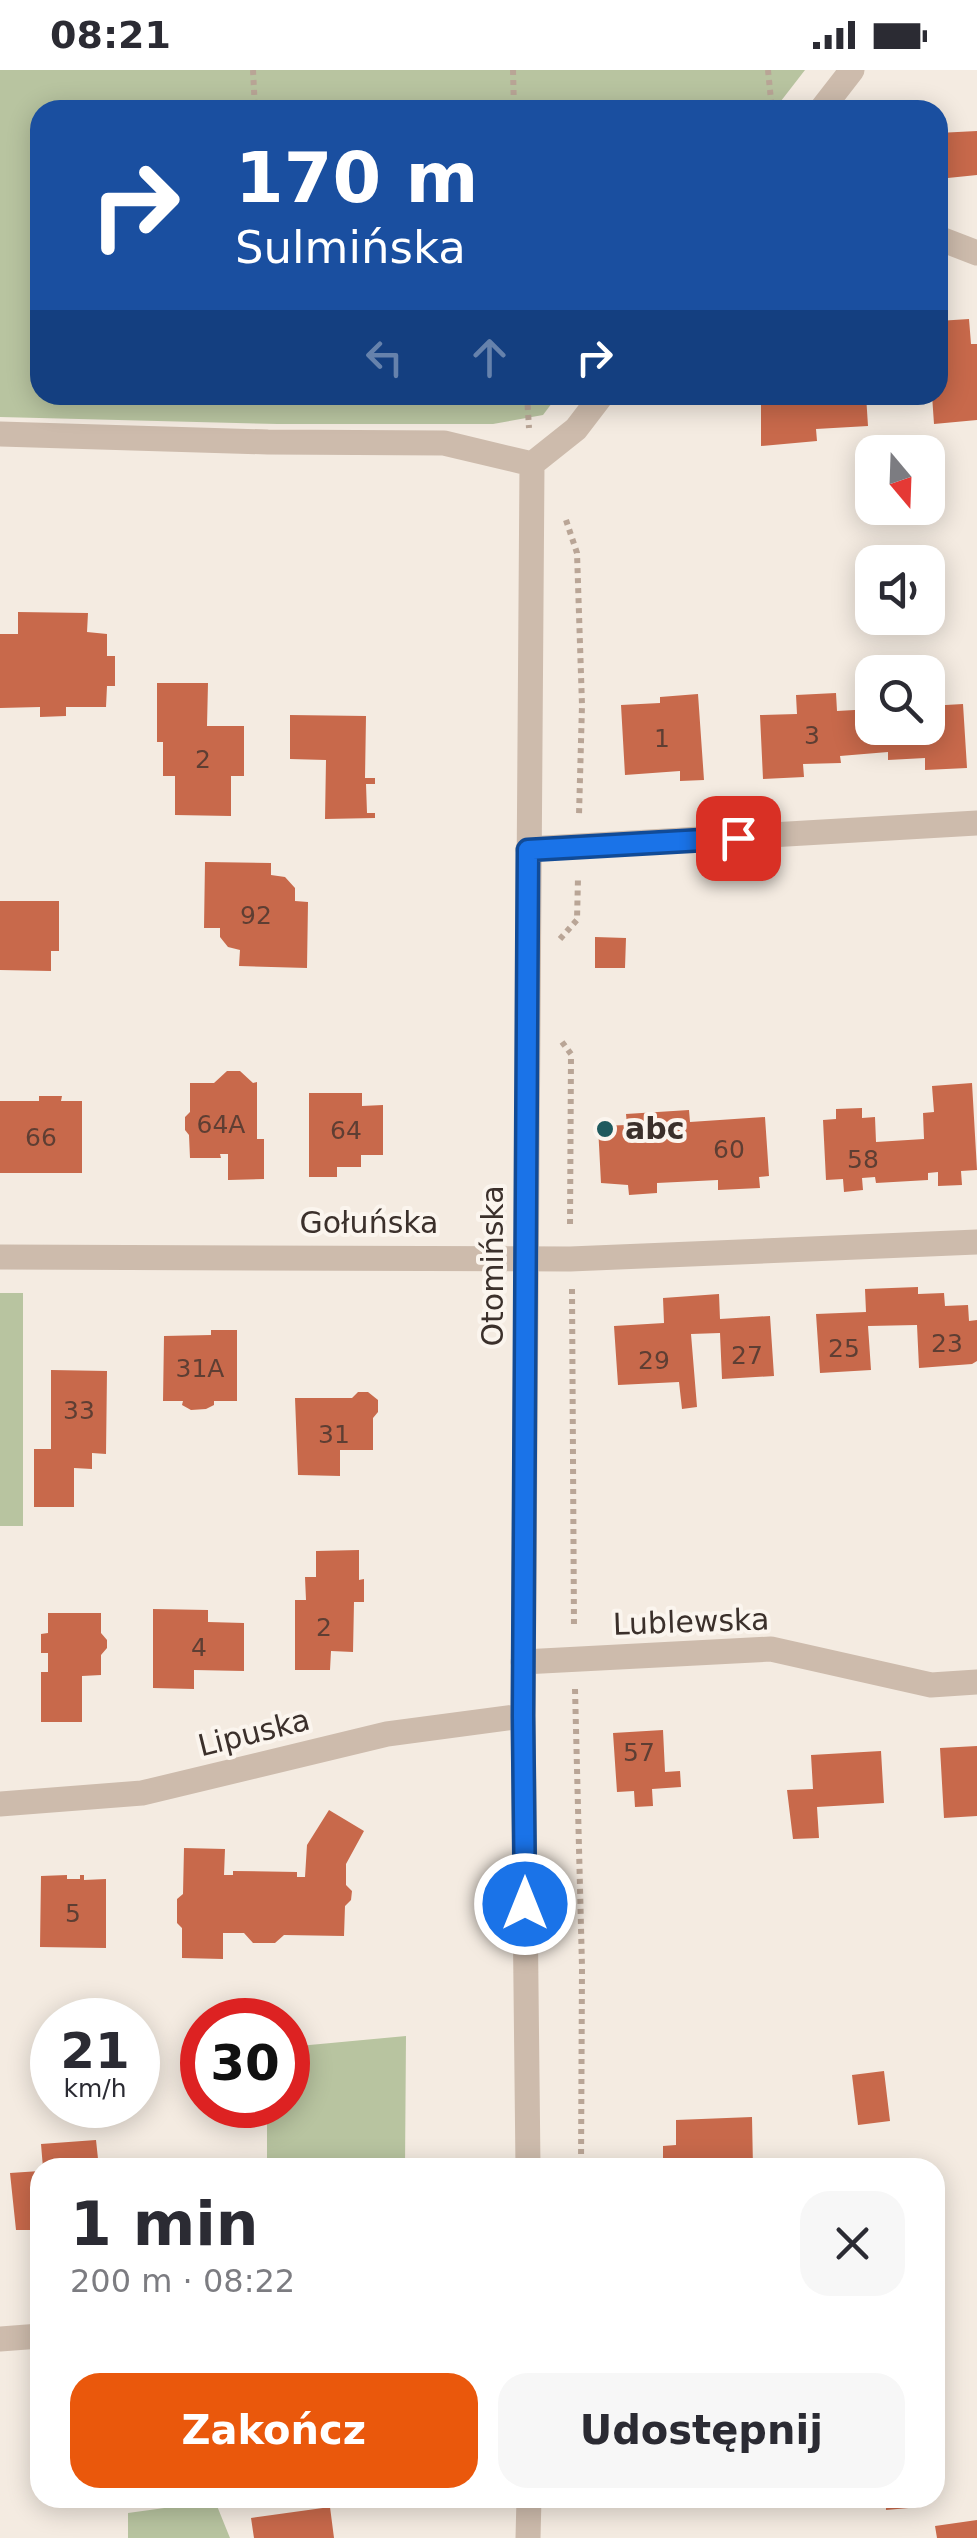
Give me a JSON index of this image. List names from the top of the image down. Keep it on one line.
{"streets":{"street":["Gołuńska","Otomińska","Lublewska","Lipuska"]},"crossings":[["Gołuńska","Otomińska"],["Otomińska","Lublewska"],["Otomińska","Lipuska"]],"places":["abc"],"house_numbers":["3","1","2","92","64A","64","66","60","58","23","25","27","29","31A","33","31","2","4","57","5"],"north":"bottom","page":{"status":"08:21","turn":["170 m","Sulmińska"],"speed":"21 km/h","limit":"30","heading":["1 min","200 m · 08:22"],"buttons":["Zakończ","Udostępnij"]}}
